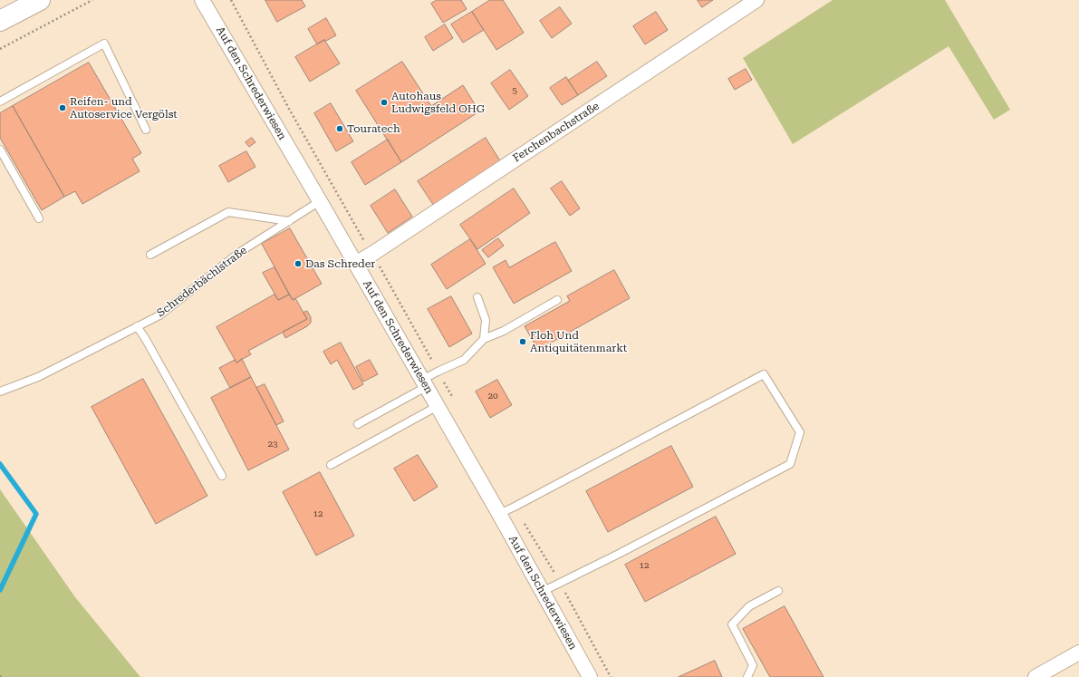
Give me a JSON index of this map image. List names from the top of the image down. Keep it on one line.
{"streets":{"street":["Auf den Schrederwiesen","Ferchenbachstraße"],"lane":["Schrederbächlstraße"]},"crossings":[["Auf den Schrederwiesen","Ferchenbachstraße"],["Auf den Schrederwiesen","Schrederbächlstraße"]],"places":["Autohaus Ludwigsfeld OHG","Reifen- und Autoservice Vergölst","Touratech","Das Schreder","Floh Und Antiquitätenmarkt"],"house_numbers":["5","20","23","12","12"]}
